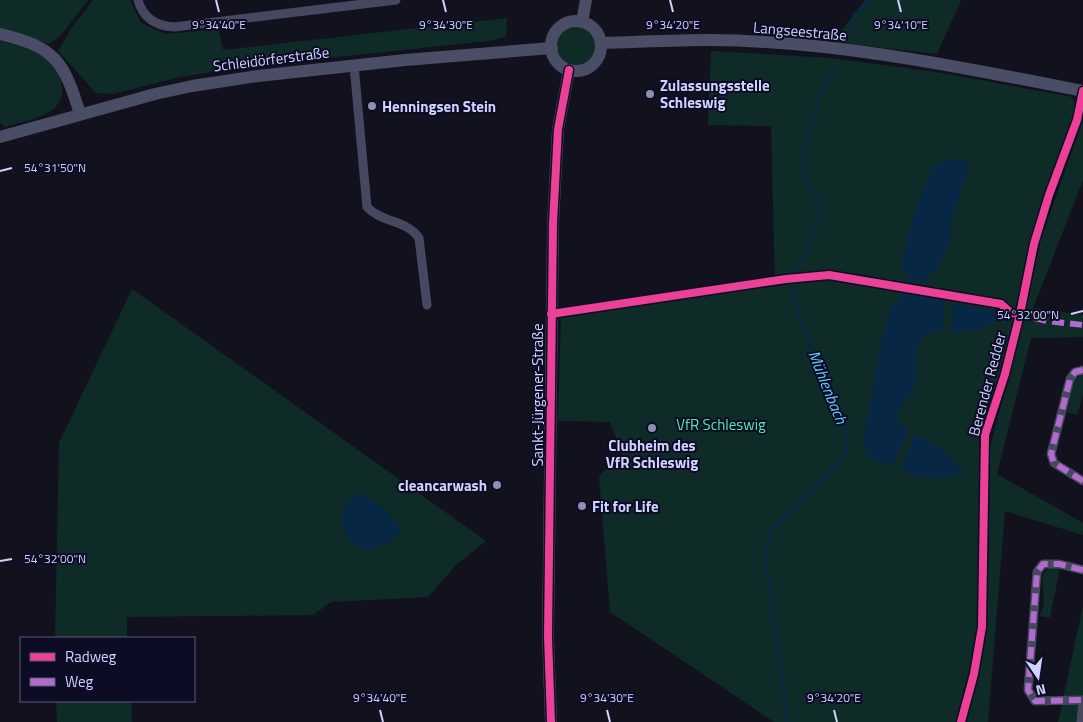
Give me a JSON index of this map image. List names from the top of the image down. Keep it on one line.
{"streets":{"street":["Langseestraße","Schleidörferstraße","Berender Redder","Sankt-Jürgener-Straße"]},"crossings":[["Langseestraße","Schleidörferstraße"],["Langseestraße","Berender Redder"],["Langseestraße","Sankt-Jürgener-Straße"],["Schleidörferstraße","Sankt-Jürgener-Straße"]],"water":["Mühlenbach"],"parks":["VfR Schleswig"],"places":["Zulassungsstelle Schleswig","Henningsen Stein","Clubheim des VfR Schleswig","cleancarwash","Fit for Life"],"legend":["Radweg","Weg"],"north":"bottom","coordinates":["9°34'40\"E","9°34'30\"E","9°34'20\"E","9°34'10\"E","54°31'50\"N","54°32'00\"N"]}
